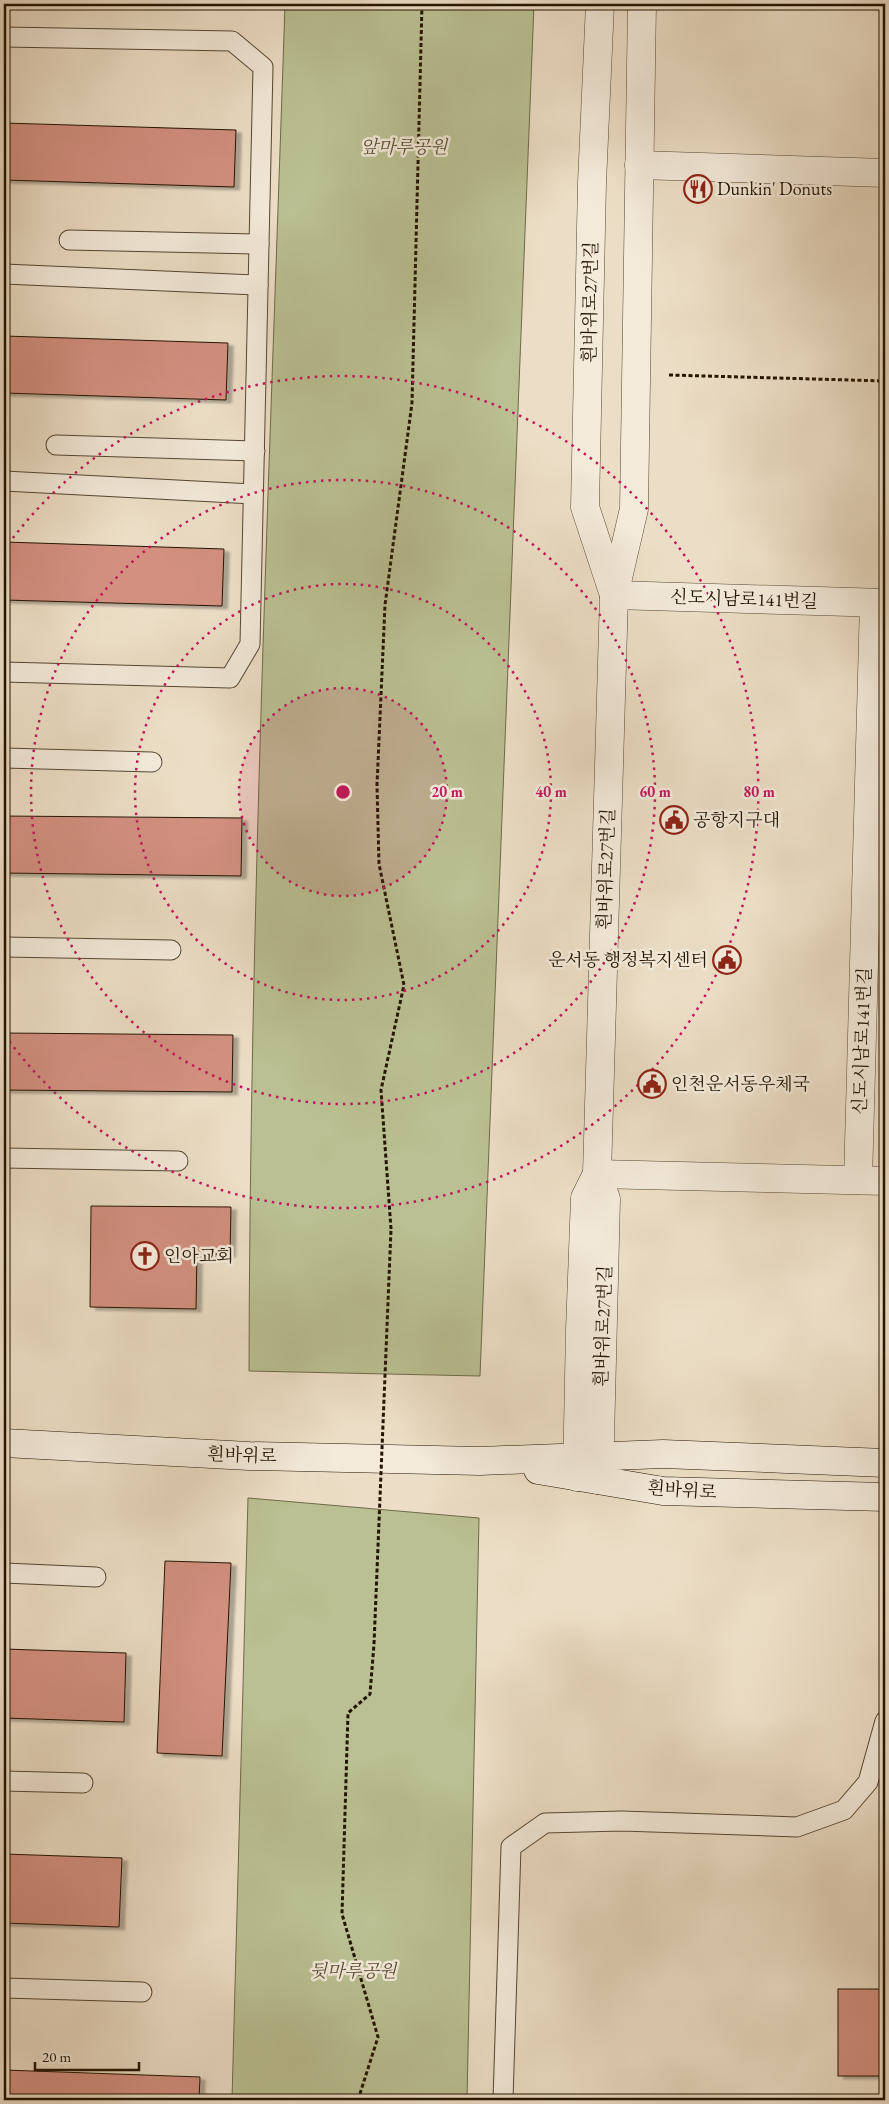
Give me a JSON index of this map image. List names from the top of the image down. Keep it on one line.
{"streets":{"street":["흰바위로27번길","신도시남로141번길","흰바위로"]},"crossings":[["흰바위로27번길","신도시남로141번길"],["흰바위로27번길","흰바위로"]],"parks":["앞마루공원","뒷마루공원"],"places":{"restaurant":["Dunkin' Donuts"],"public building":["공항지구대","운서동 행정복지센터","인천운서동우체국"],"church":["인아교회"]},"scale_bar":"20 m","rings":["20 m","40 m","60 m","80 m"]}
